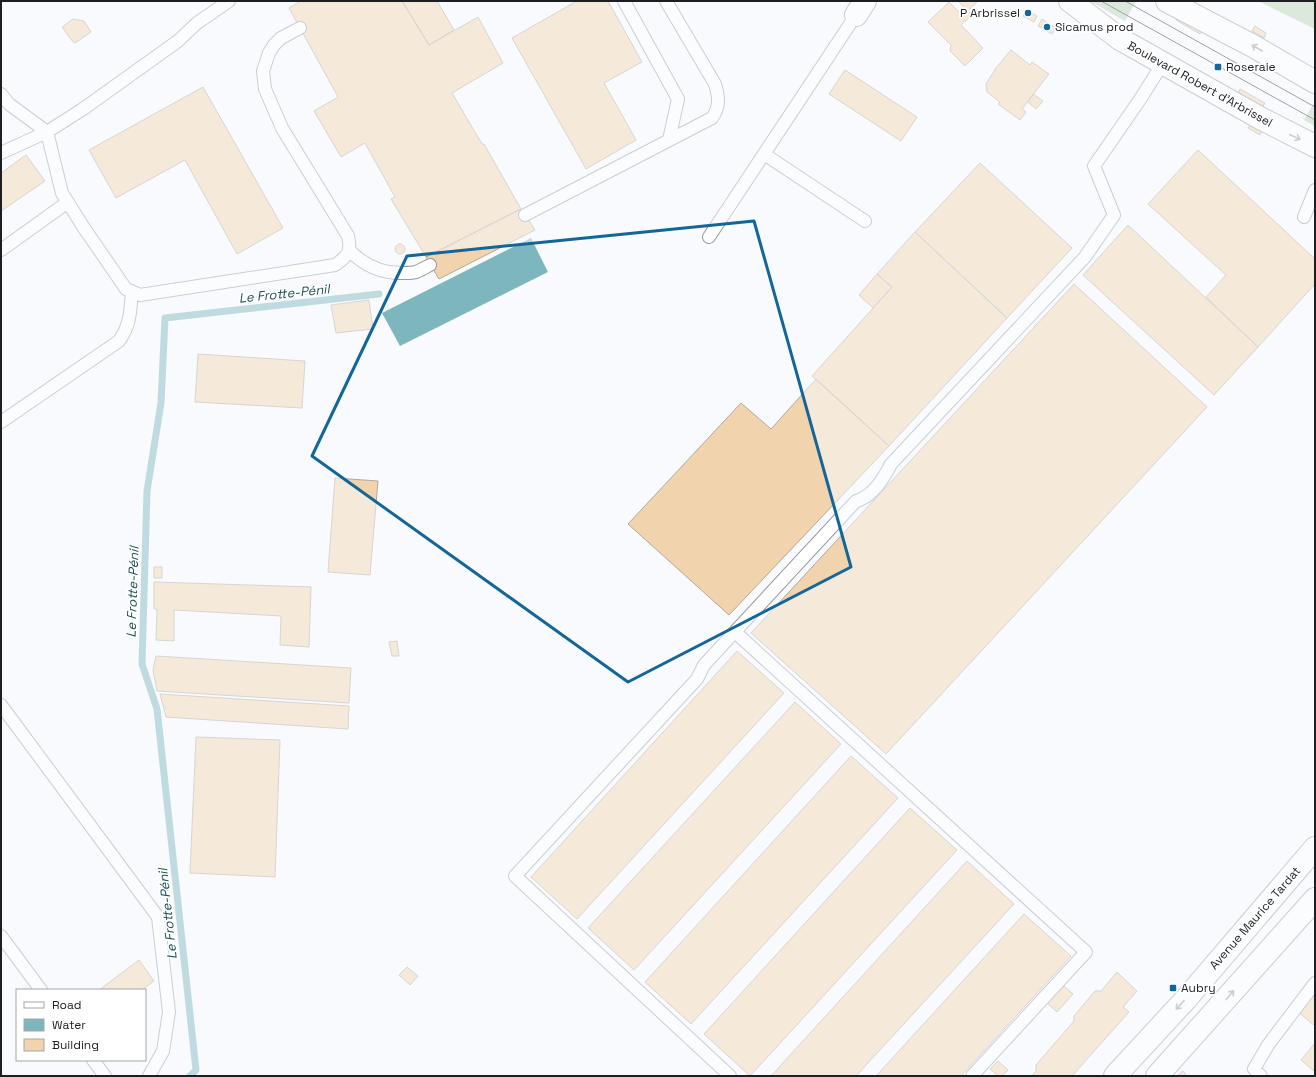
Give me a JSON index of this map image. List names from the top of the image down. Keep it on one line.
{"streets":{"street":["Boulevard Robert d'Arbrissel","Avenue Maurice Tardat"]},"water":["Le Frotte-Pénil"],"places":{"other":["P Arbrissel","Sicamus prod"],"transit":["Roseraie","Aubry"]},"legend":["Road","Water","Building"]}
